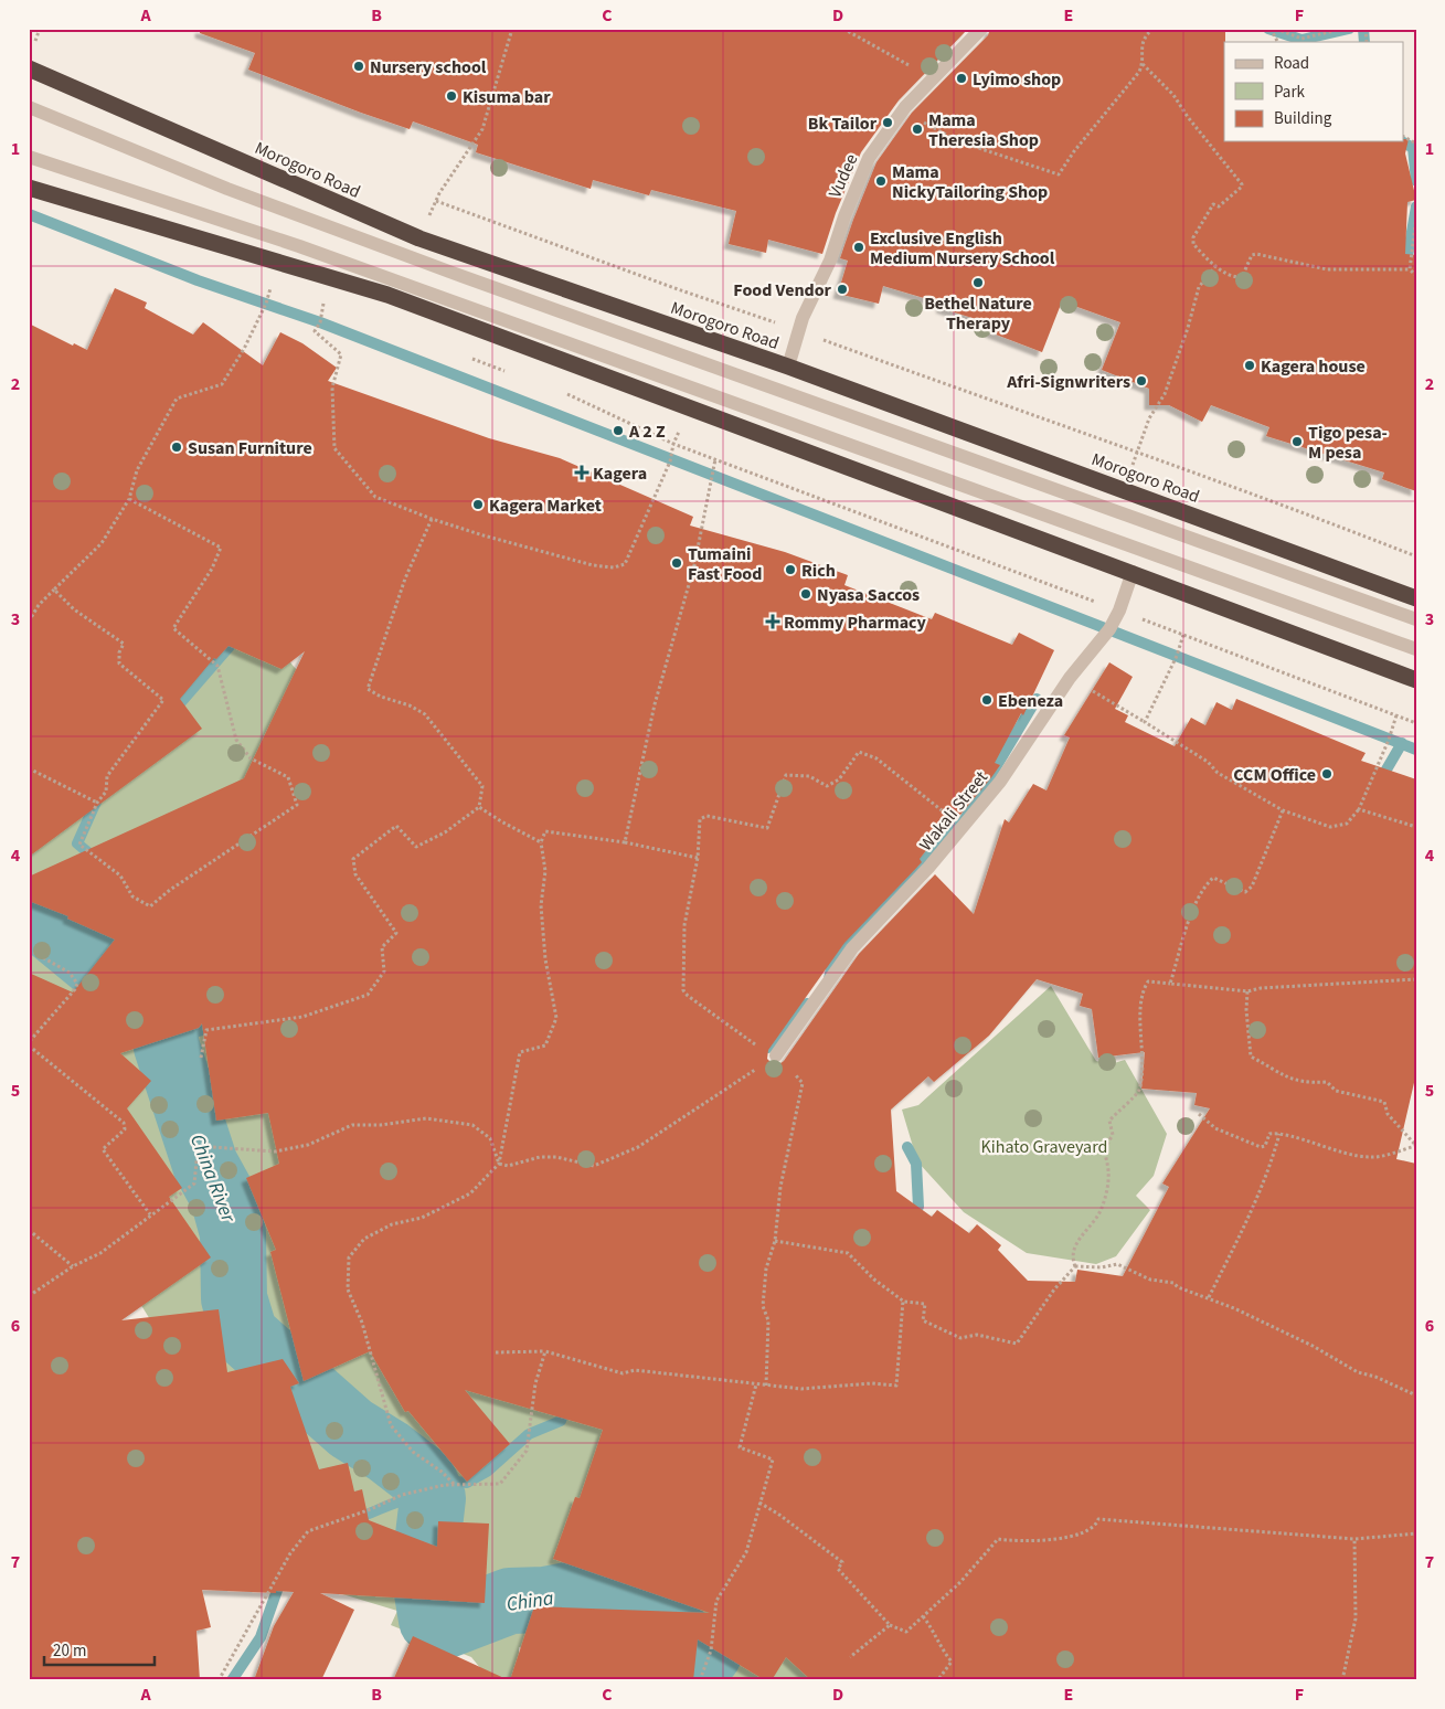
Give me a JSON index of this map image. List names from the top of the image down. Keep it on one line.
{"streets":{"highway":["Morogoro Road"],"street":["Vudee","Wakali Street"]},"crossings":[["Morogoro Road","Vudee"]],"water":["China River","China"],"parks":["Kihato Graveyard"],"places":{"other":["Nursery school","Lyimo shop","Kisuma bar","Bk Tailor","Mama Theresia Shop","Mama NickyTailoring Shop","Exclusive English Medium Nursery School","Bethel Nature Therapy","Food Vendor","Kagera house","Afri-Signwriters","A 2 Z","Tigo pesa- M pesa","Susan Furniture","Kagera Market","Tumaini Fast Food","Rich","Nyasa Saccos","Ebeneza","CCM Office"],"health":["Kagera","Rommy Pharmacy"]},"legend":["Road","Park","Building"],"scale_bar":"20 m","grid":{"columns":["A","B","C","D","E","F"],"rows":["1","2","3","4","5","6","7"]}}
